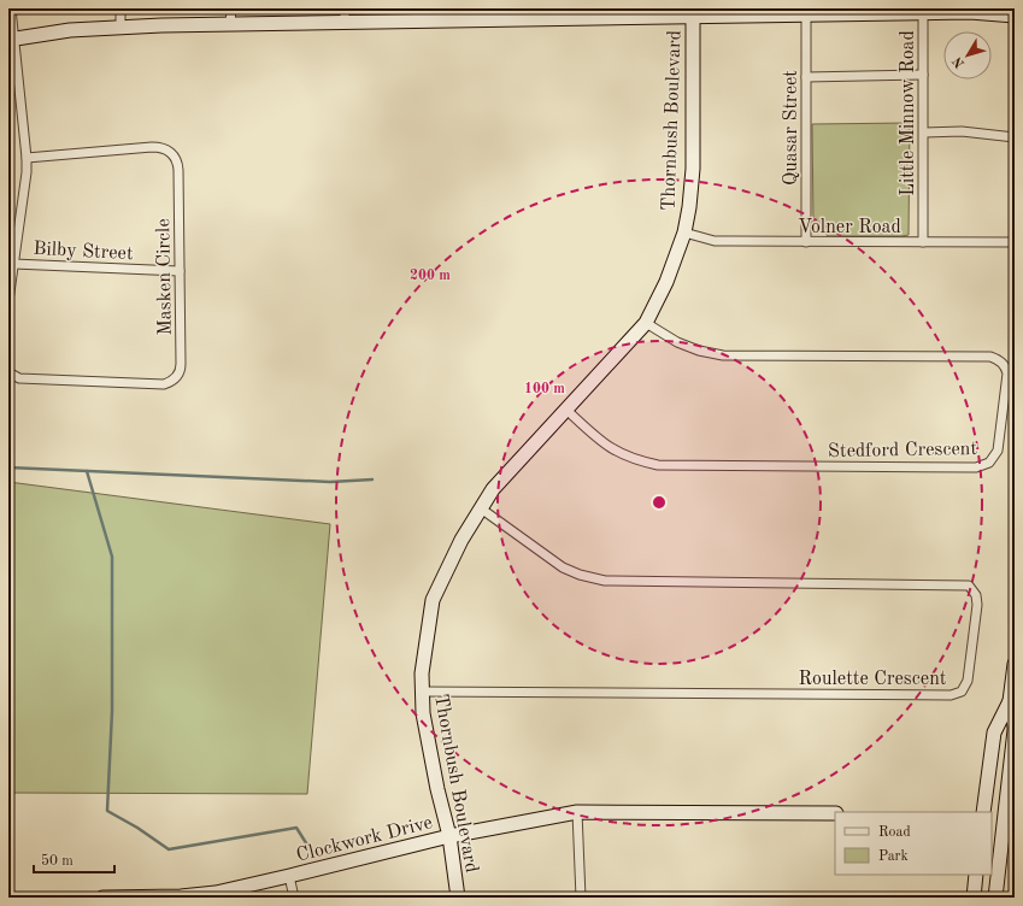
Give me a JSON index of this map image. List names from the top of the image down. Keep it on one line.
{"streets":{"street":["Little Minnow Road","Thornbush Boulevard","Quasar Street","Volner Road","Bilby Street","Masken Circle","Stedford Crescent","Roulette Crescent","Clockwork Drive"]},"crossings":[["Little Minnow Road","Volner Road"],["Thornbush Boulevard","Volner Road"],["Thornbush Boulevard","Stedford Crescent"],["Thornbush Boulevard","Roulette Crescent"],["Thornbush Boulevard","Clockwork Drive"],["Quasar Street","Volner Road"],["Bilby Street","Masken Circle"]],"legend":["Road","Park"],"scale_bar":"50 m","north":"bottom left","rings":["200 m","100 m"]}
